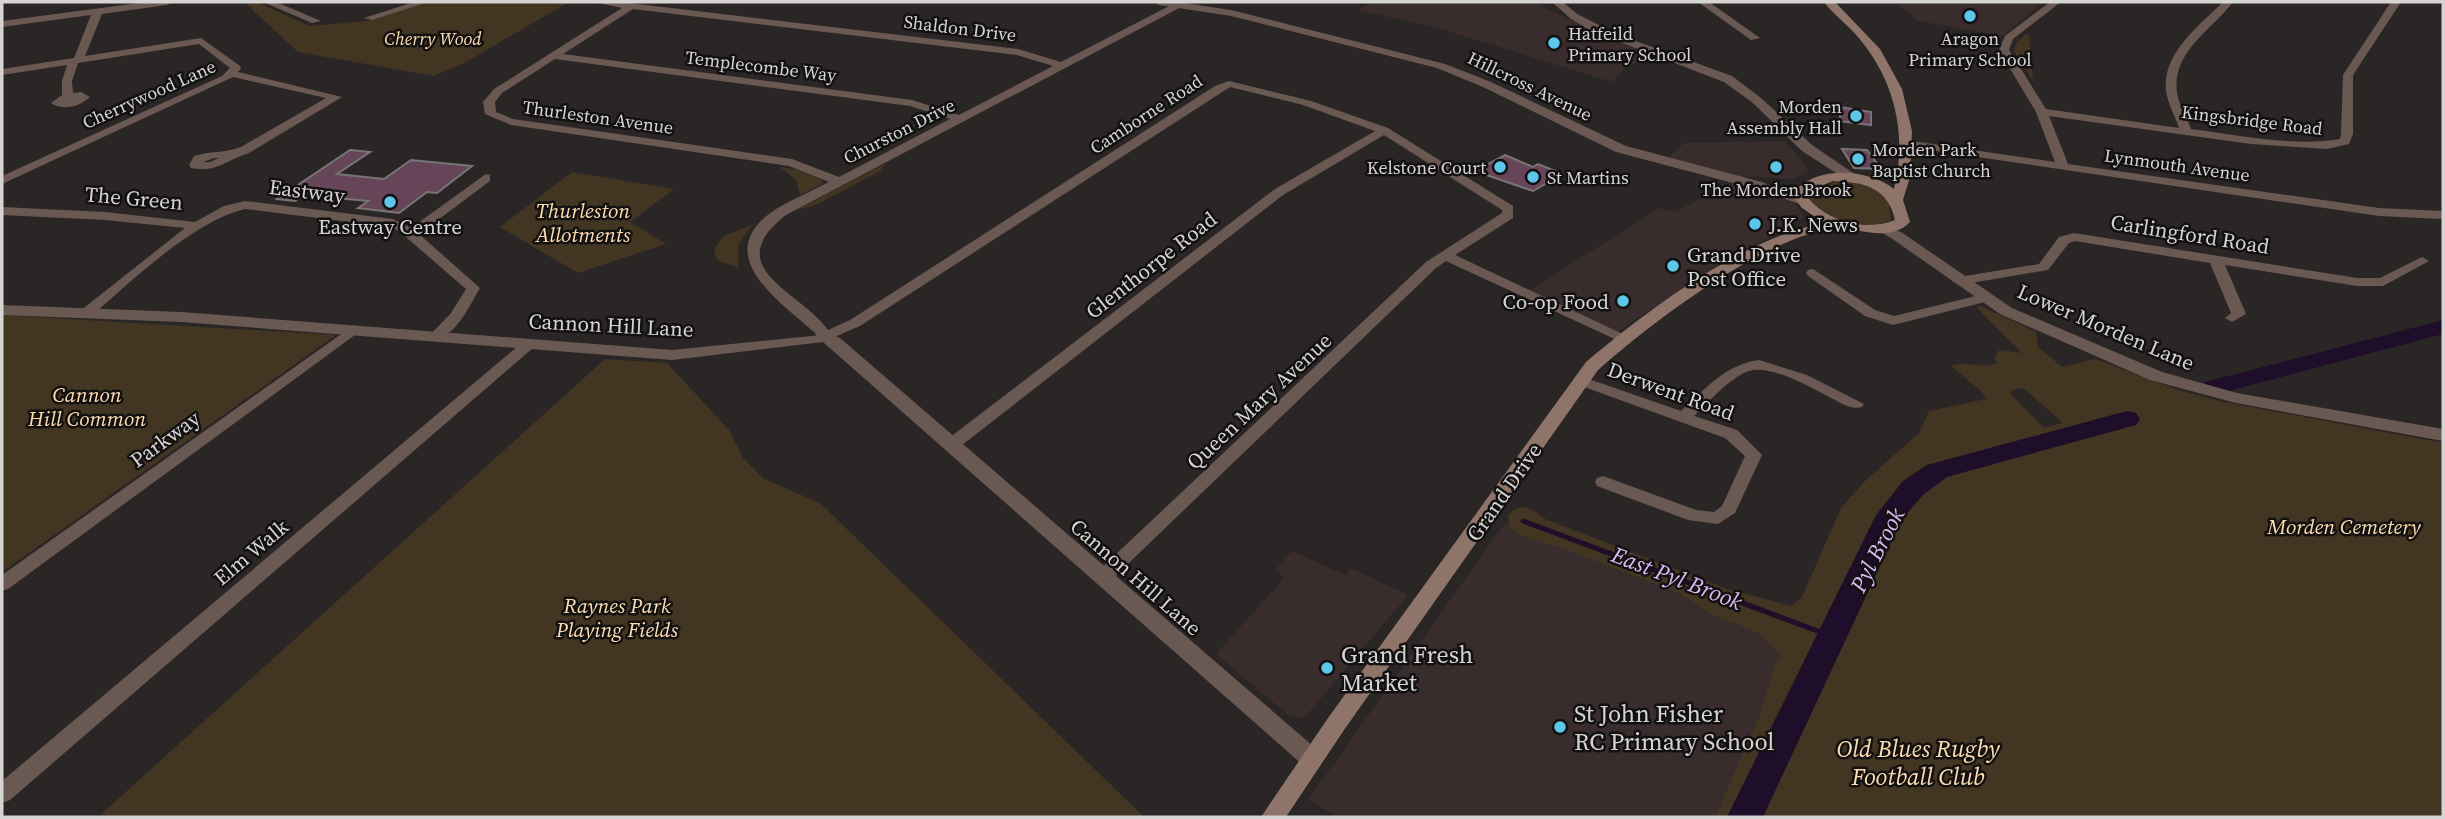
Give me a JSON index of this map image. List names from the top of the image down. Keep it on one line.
{"streets":{"main road":["Grand Drive"],"street":["Shaldon Drive","Templecombe Way","Hillcross Avenue","Cherrywood Lane","Camborne Road","Thurleston Avenue","Kingsbridge Road","Churston Drive","Lynmouth Avenue","Eastway","The Green","Carlingford Road","Glenthorpe Road","Cannon Hill Lane","Lower Morden Lane","Derwent Road","Queen Mary Avenue","Parkway","Elm Walk"]},"crossings":[["Shaldon Drive","Thurleston Avenue"],["Shaldon Drive","Churston Drive"],["Templecombe Way","Thurleston Avenue"],["Templecombe Way","Churston Drive"],["Hillcross Avenue","Churston Drive"],["Hillcross Avenue","Grand Drive"],["Camborne Road","Churston Drive"],["Camborne Road","Glenthorpe Road"],["Camborne Road","Cannon Hill Lane"],["Camborne Road","Queen Mary Avenue"],["Thurleston Avenue","Churston Drive"],["Churston Drive","Cannon Hill Lane"],["Eastway","The Green"],["Eastway","Cannon Hill Lane"],["The Green","Cannon Hill Lane"],["Carlingford Road","Lower Morden Lane"],["Glenthorpe Road","Cannon Hill Lane"],["Cannon Hill Lane","Queen Mary Avenue"],["Cannon Hill Lane","Parkway"],["Cannon Hill Lane","Grand Drive"],["Cannon Hill Lane","Elm Walk"],["Derwent Road","Grand Drive"]],"water":["Pyl Brook","East Pyl Brook"],"parks":["Cherry Wood","Thurleston Allotments","Cannon Hill Common","Morden Cemetery","Raynes Park Playing Fields","Old Blues Rugby Football Club"],"places":["Aragon Primary School","Hatfeild Primary School","Morden Assembly Hall","Morden Park Baptist Church","Kelstone Court","The Morden Brook","St Martins","Eastway Centre","J.K. News","Grand Drive Post Office","Co-op Food","Grand Fresh Market","St John Fisher RC Primary School"]}
